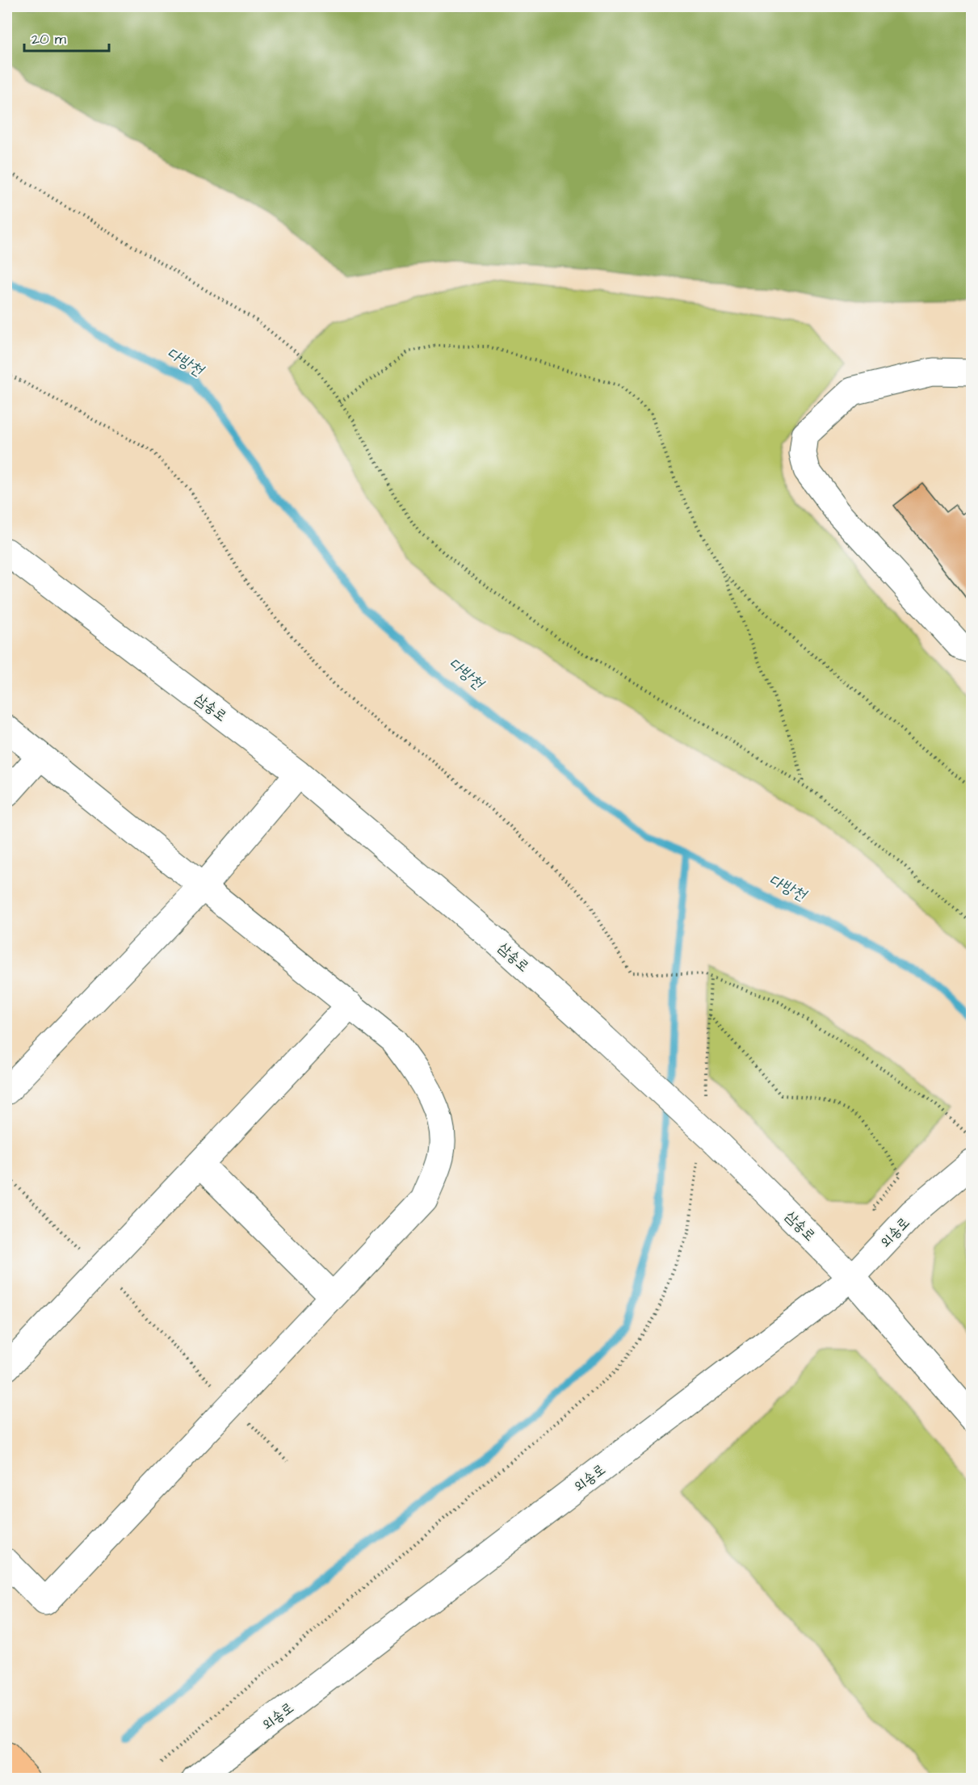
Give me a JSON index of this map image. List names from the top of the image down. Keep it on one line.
{"streets":{"street":["삼송로","외송로"]},"crossings":[["삼송로","외송로"]],"water":["다방천"],"scale_bar":"20 m"}
